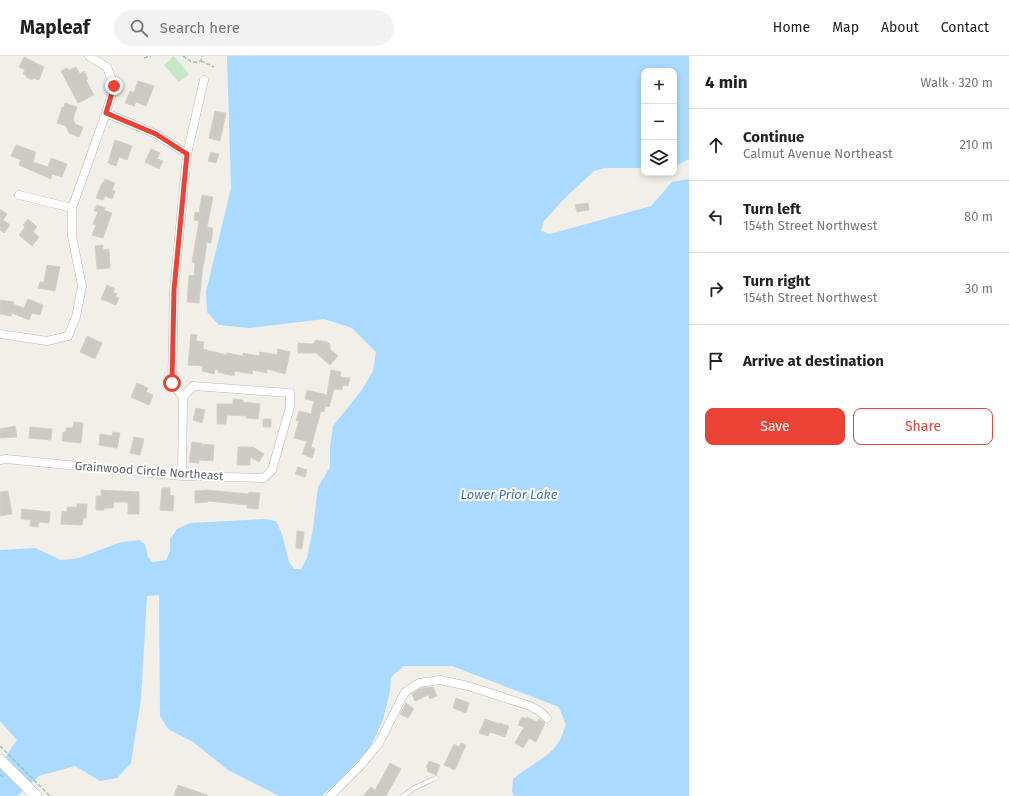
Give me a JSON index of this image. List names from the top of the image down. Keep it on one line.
{"streets":{"street":["Grainwood Circle Northeast"]},"water":["Lower Prior Lake"],"page":{"header":"Mapleaf","search":"Search here","nav":["Home","Map","About","Contact"],"heading":["4 min","Walk · 320 m"],"map_buttons":["+","−"],"list":[["Continue","Calmut Avenue Northeast","210 m"],["Turn left","154th Street Northwest","80 m"],["Turn right","154th Street Northwest","30 m"],"Arrive at destination"],"buttons":["Save","Share"]}}
